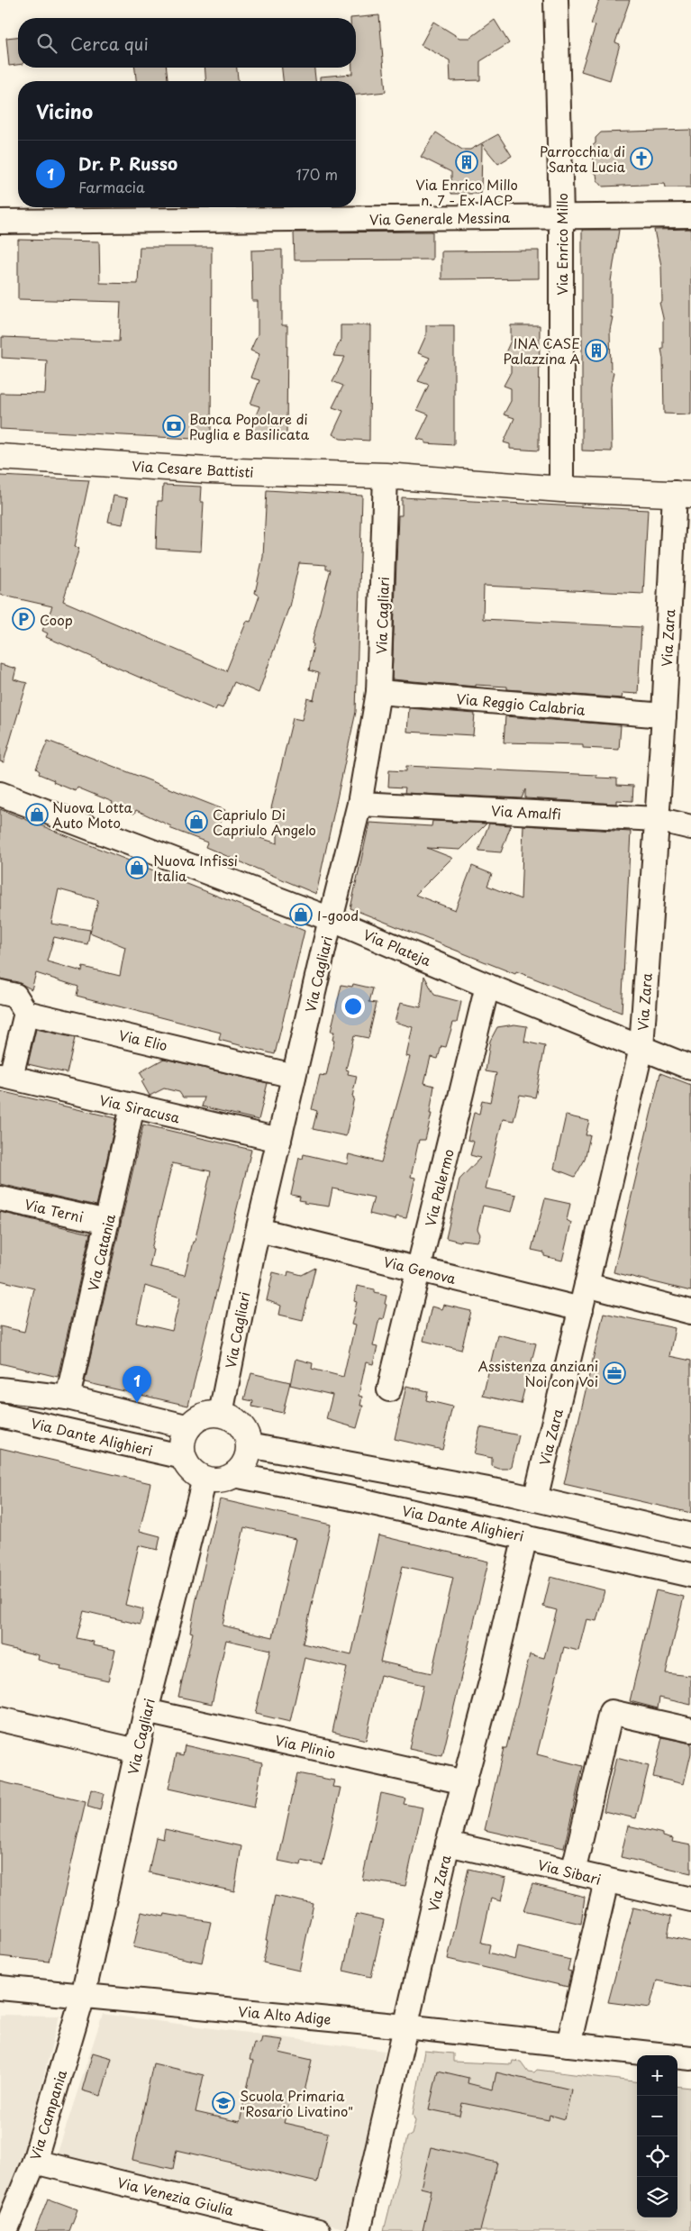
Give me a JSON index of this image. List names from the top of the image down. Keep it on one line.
{"streets":{"main road":["Via Cesare Battisti"],"street":["Via Generale Messina","Via Enrico Millo","Via Cagliari","Via Zara","Via Reggio Calabria","Via Amalfi","Via Plateja","Via Elio","Via Siracusa","Via Palermo","Via Terni","Via Catania","Via Genova","Via Dante Alighieri","Via Plinio","Via Sibari","Via Alto Adige","Via Campania","Via Venezia Giulia"]},"crossings":[["Via Generale Messina","Via Enrico Millo"],["Via Enrico Millo","Via Cesare Battisti"],["Via Cesare Battisti","Via Cagliari"],["Via Cesare Battisti","Via Zara"],["Via Cagliari","Via Reggio Calabria"],["Via Cagliari","Via Amalfi"],["Via Cagliari","Via Plateja"],["Via Cagliari","Via Elio"],["Via Cagliari","Via Siracusa"],["Via Cagliari","Via Genova"],["Via Cagliari","Via Dante Alighieri"],["Via Cagliari","Via Plinio"],["Via Cagliari","Via Alto Adige"],["Via Cagliari","Via Campania"],["Via Zara","Via Reggio Calabria"],["Via Zara","Via Amalfi"],["Via Zara","Via Plateja"],["Via Zara","Via Genova"],["Via Zara","Via Dante Alighieri"],["Via Zara","Via Plinio"],["Via Zara","Via Sibari"],["Via Zara","Via Alto Adige"],["Via Plateja","Via Palermo"],["Via Siracusa","Via Catania"],["Via Palermo","Via Genova"],["Via Terni","Via Catania"],["Via Alto Adige","Via Campania"],["Via Campania","Via Venezia Giulia"]],"places":{"church":["Parrocchia di Santa Lucia"],"building":["Via Enrico Millo n. 7 - Ex IACP","INA CASE Palazzina A"],"bank":["Banca Popolare di Puglia e Basilicata"],"parking":["Coop"],"shop":["Nuova Lotta Auto Moto","Capriulo Di Capriulo Angelo","Nuova Infissi Italia","I-good"],"office":["Assistenza anziani Noi con Voi"],"school or university":["Scuola Primaria \"Rosario Livatino\""]},"page":{"search":"Cerca qui","heading":"Vicino","list":[{"mark":"1","name":"Dr. P. Russo","note":"Farmacia","value":"170 m"}],"pins":"1","map_buttons":["+","−"]}}
